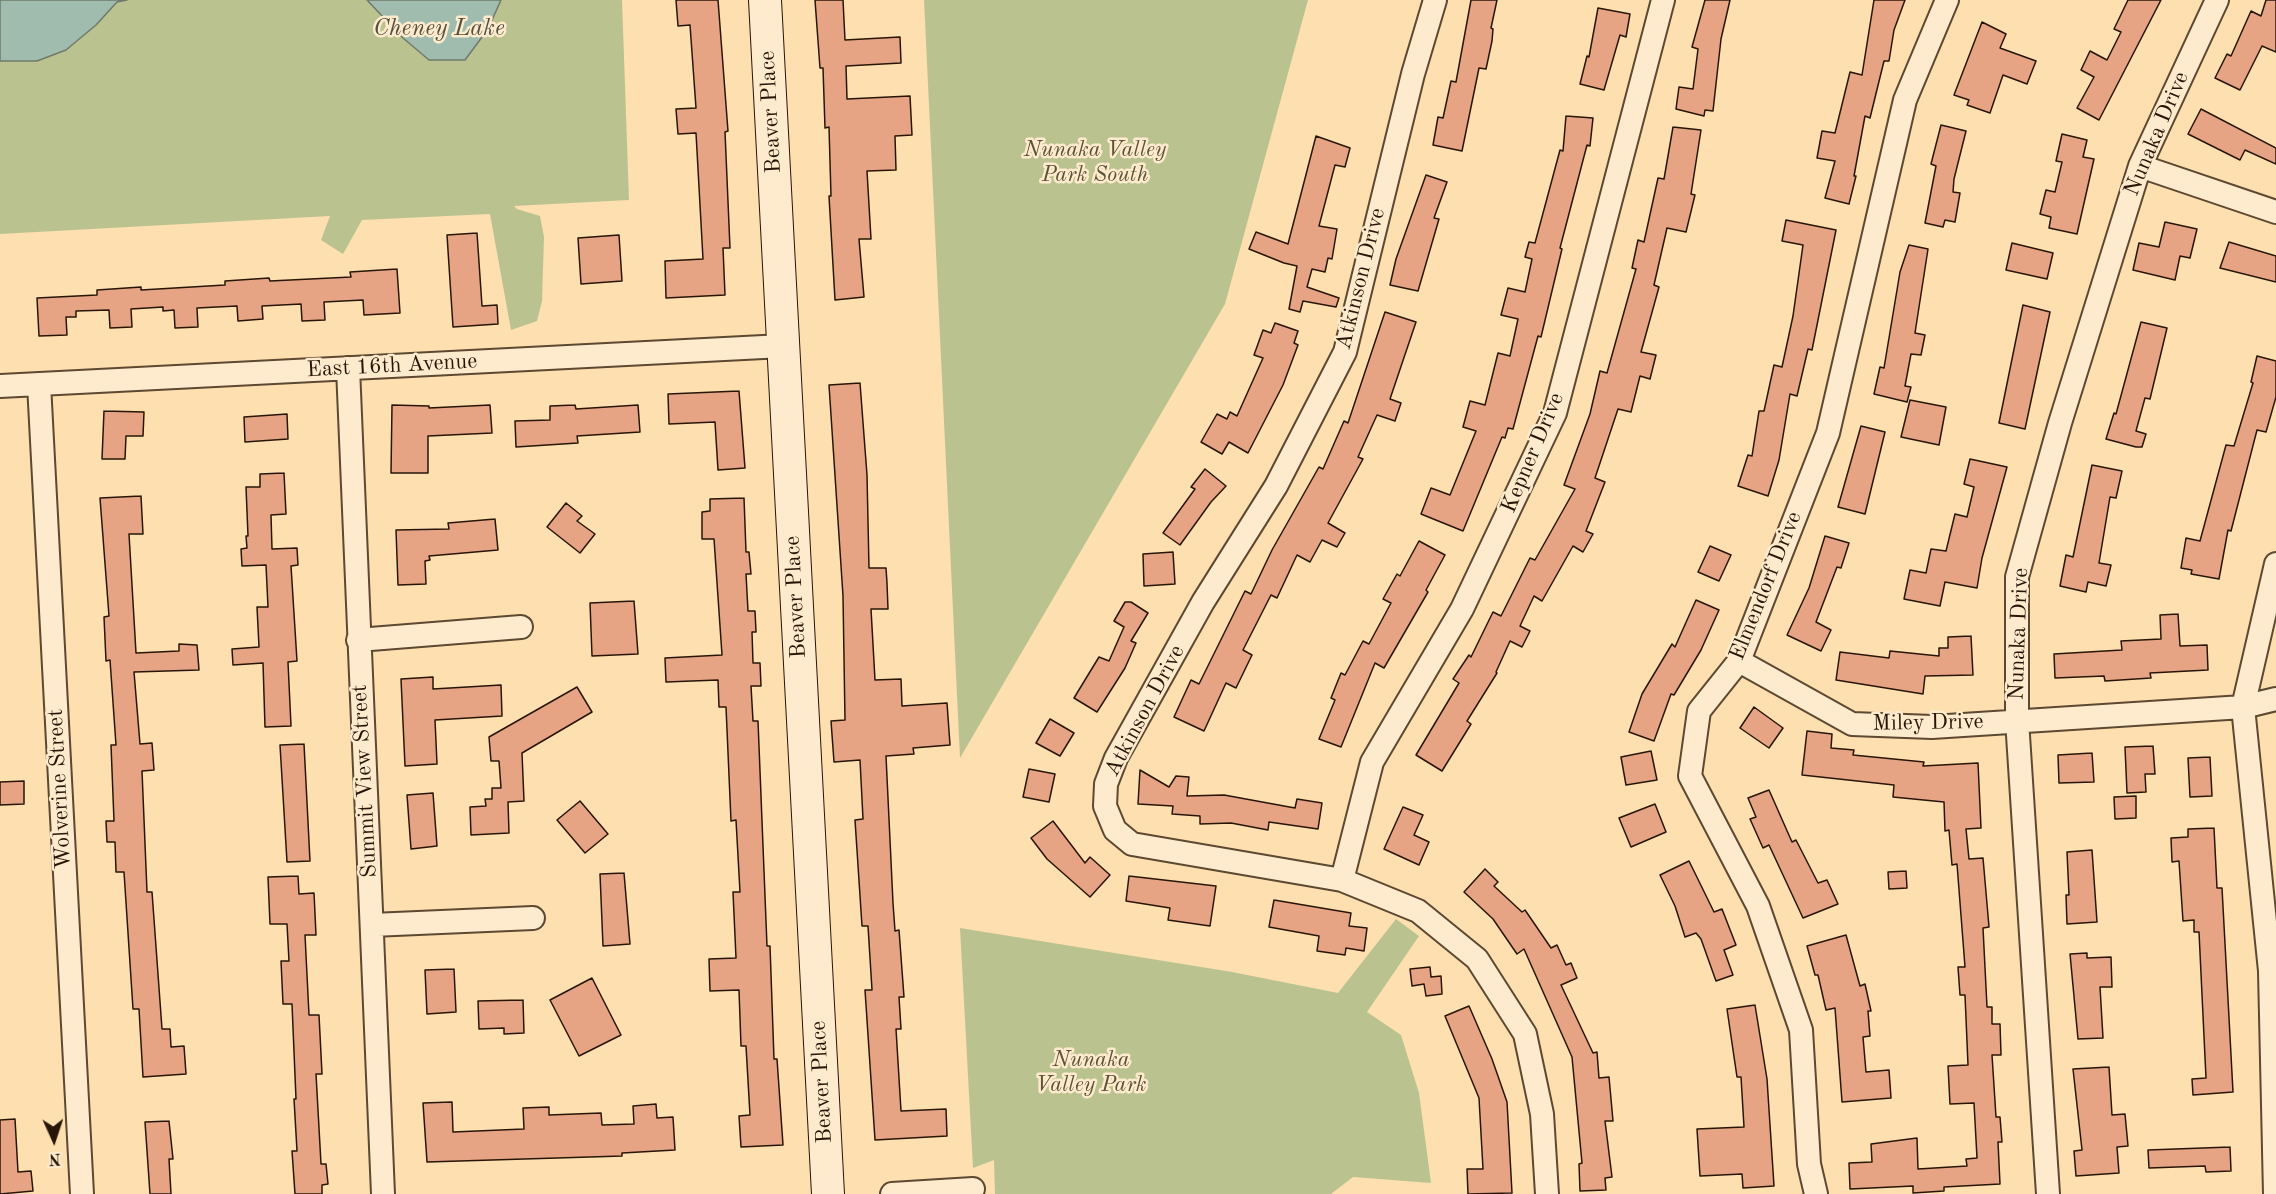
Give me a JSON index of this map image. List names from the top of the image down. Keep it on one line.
{"streets":{"street":["Beaver Place","Nunaka Drive","Atkinson Drive","East 16th Avenue","Kepner Drive","Elmendorf Drive","Miley Drive","Summit View Street","Wolverine Street"]},"crossings":[["Beaver Place","East 16th Avenue"],["Nunaka Drive","Miley Drive"],["Atkinson Drive","Kepner Drive"],["East 16th Avenue","Summit View Street"],["East 16th Avenue","Wolverine Street"],["Elmendorf Drive","Miley Drive"]],"water":["Cheney Lake"],"parks":["Nunaka Valley Park South","Nunaka Valley Park"],"north":"bottom"}
